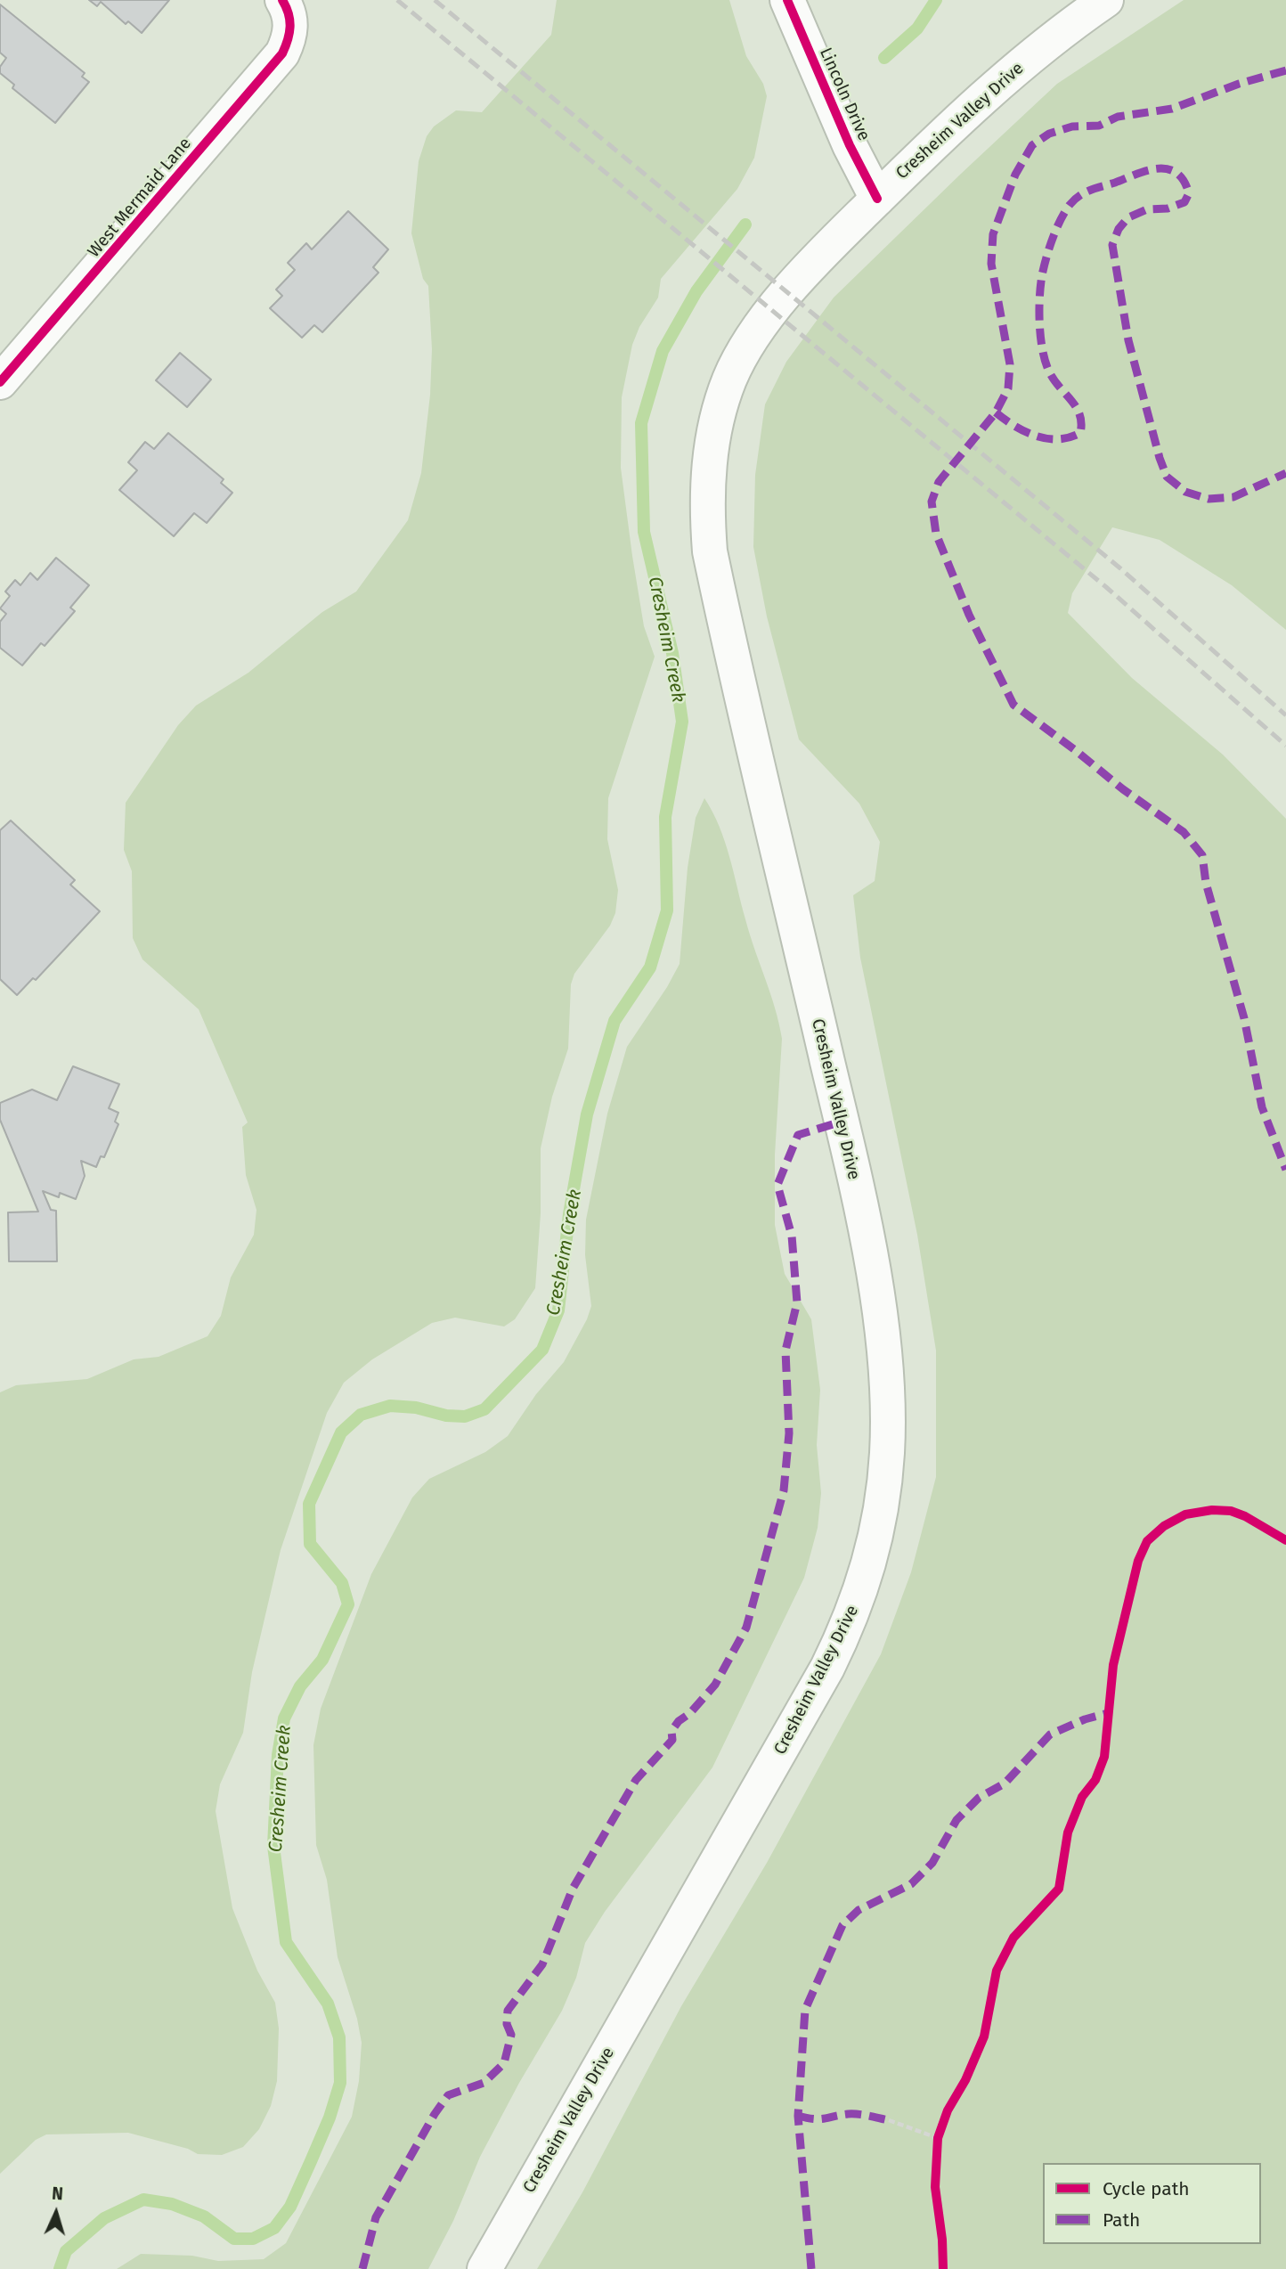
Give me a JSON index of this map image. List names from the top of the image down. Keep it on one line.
{"streets":{"main road":["Lincoln Drive","Cresheim Valley Drive","West Mermaid Lane"]},"crossings":[["Lincoln Drive","Cresheim Valley Drive"]],"water":["Cresheim Creek"],"legend":["Cycle path","Path"],"north":"top"}
